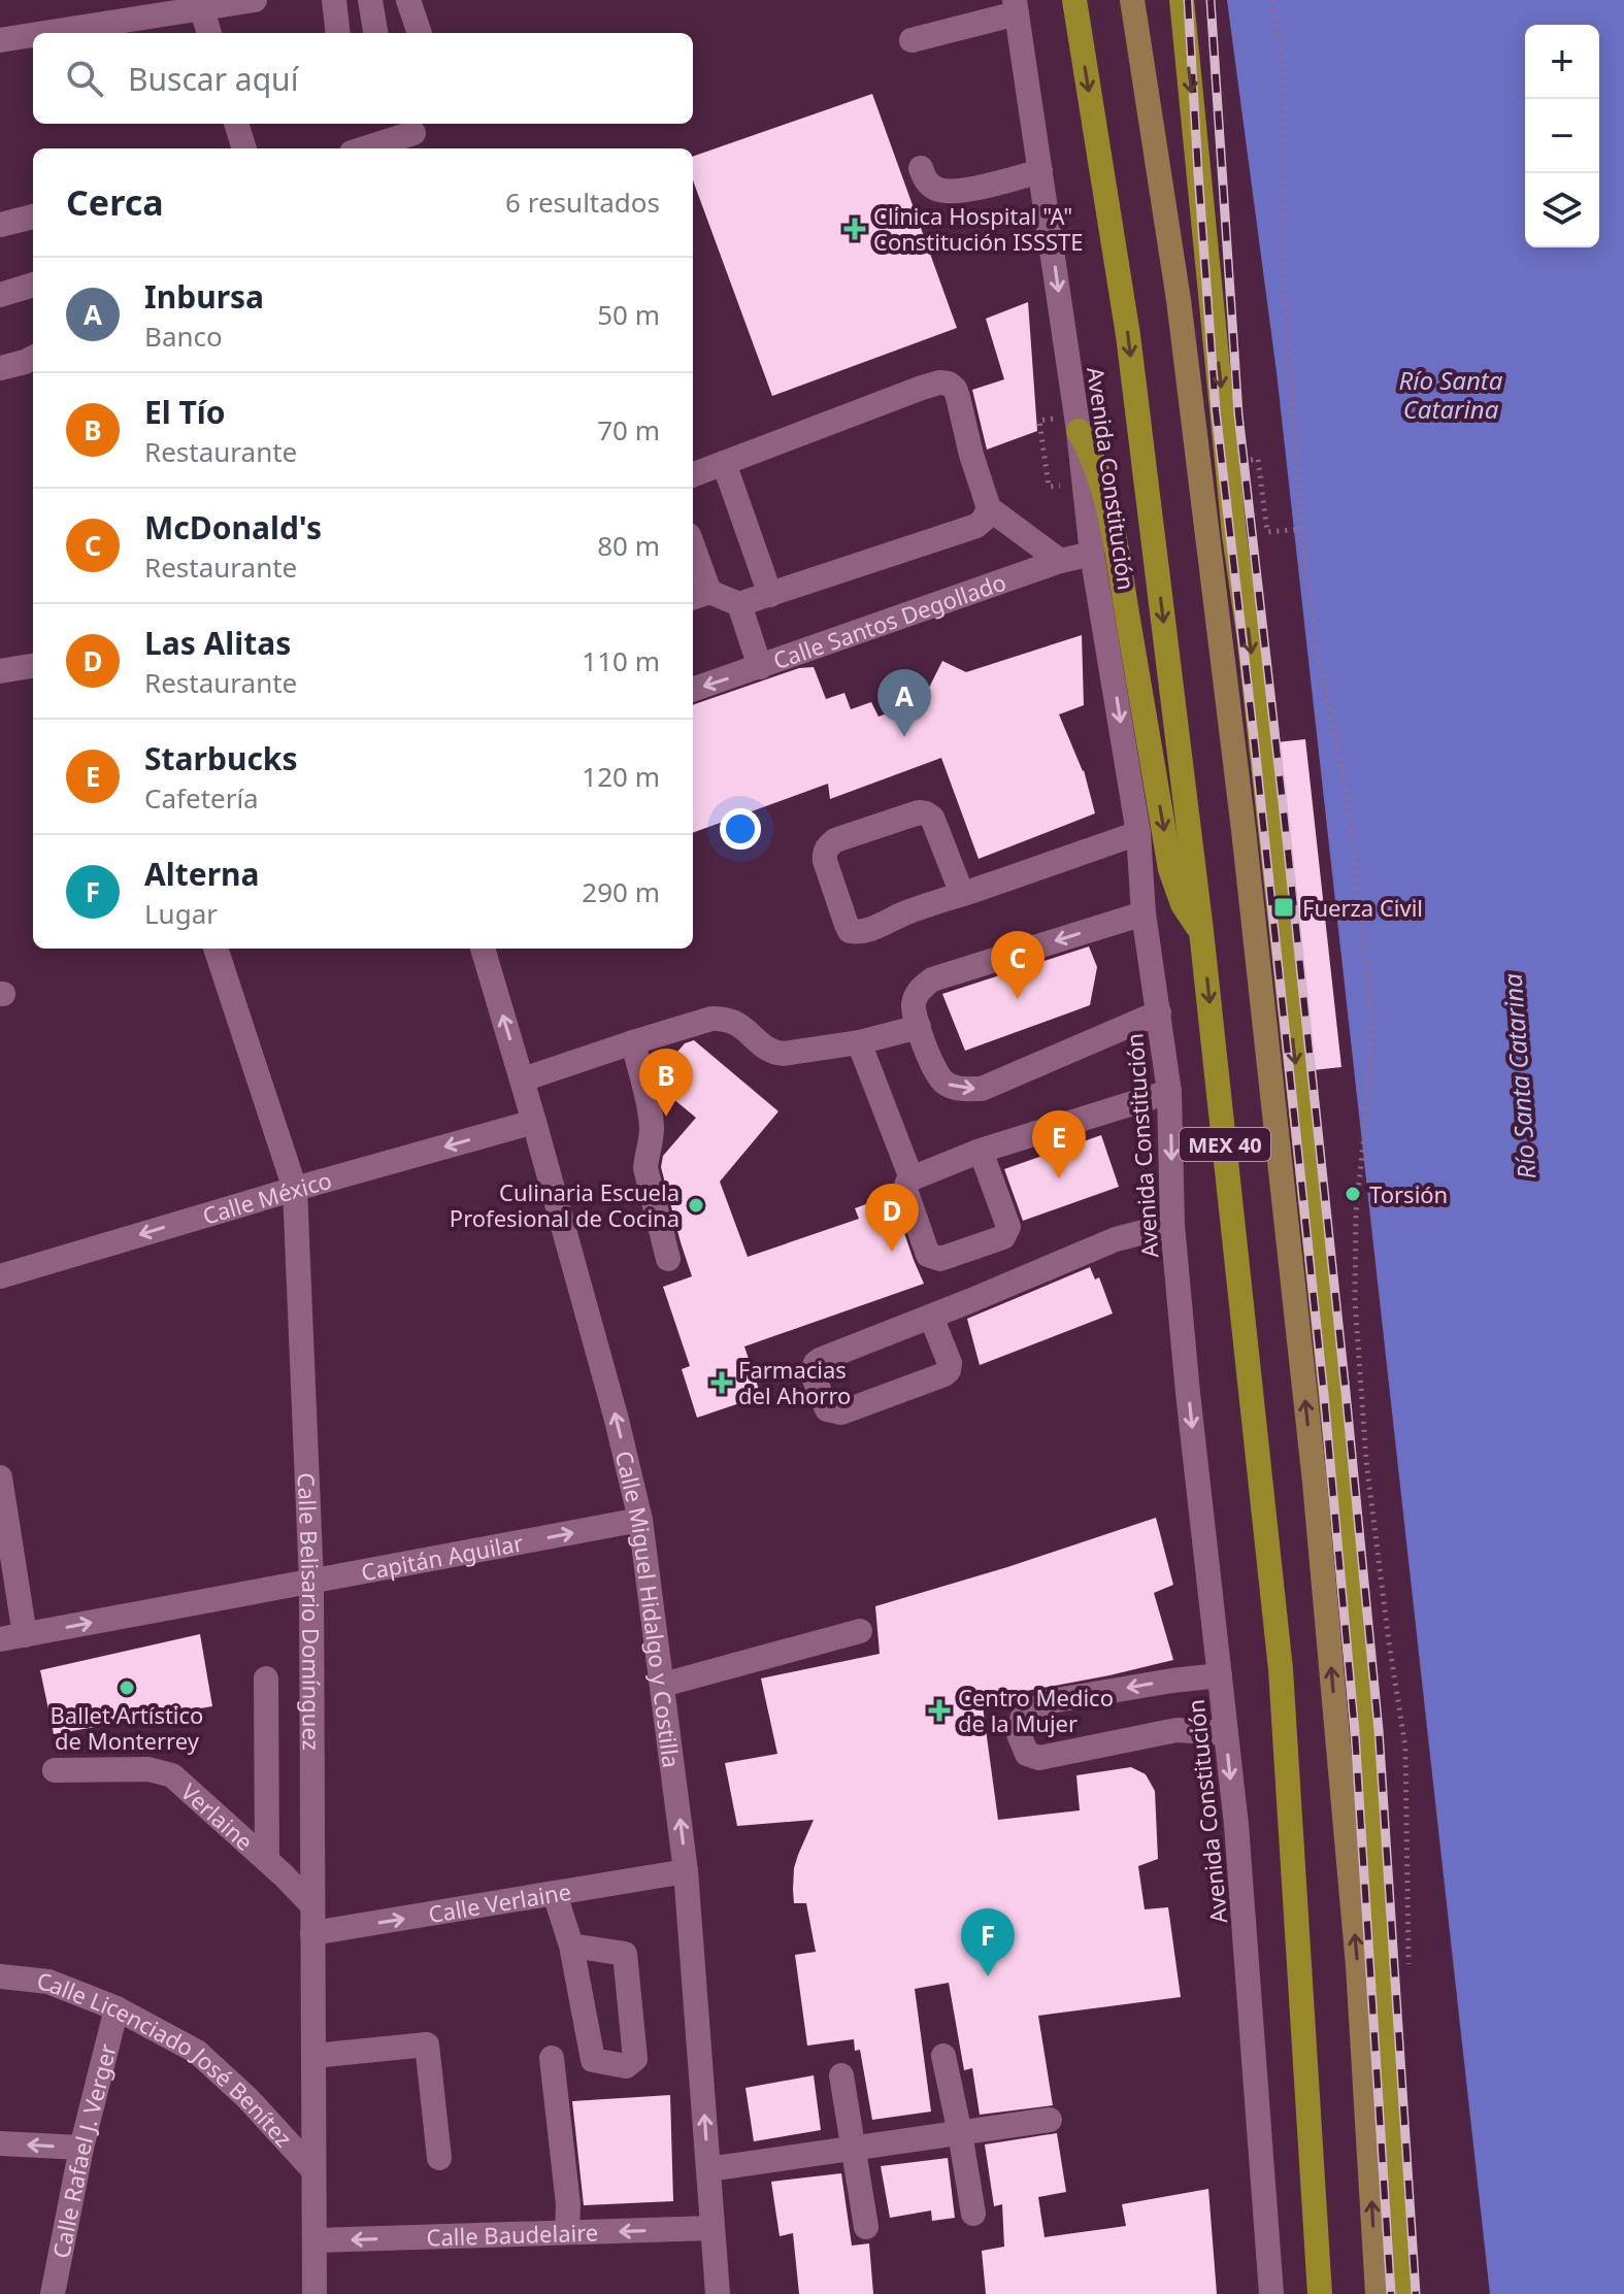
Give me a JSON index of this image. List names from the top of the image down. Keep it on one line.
{"streets":{"highway":["Avenida Constitución","MEX 40"],"street":["Calle Santos Degollado","Calle México","Capitán Aguilar","Calle Miguel Hidalgo y Costilla","Calle Belisario Domínguez","Verlaine","Calle Verlaine","Calle Licenciado José Benítez","Calle Rafael J. Verger","Calle Baudelaire"]},"crossings":[["Avenida Constitución","Calle Santos Degollado"],["Calle México","Calle Miguel Hidalgo y Costilla"],["Calle México","Calle Belisario Domínguez"],["Capitán Aguilar","Calle Miguel Hidalgo y Costilla"],["Capitán Aguilar","Calle Belisario Domínguez"],["Calle Miguel Hidalgo y Costilla","Calle Verlaine"],["Calle Miguel Hidalgo y Costilla","Calle Baudelaire"],["Calle Belisario Domínguez","Verlaine"],["Calle Belisario Domínguez","Calle Verlaine"],["Calle Belisario Domínguez","Calle Licenciado José Benítez"],["Calle Belisario Domínguez","Calle Baudelaire"],["Calle Licenciado José Benítez","Calle Rafael J. Verger"]],"one_way":["Calle México","Capitán Aguilar","Calle Verlaine","Calle Baudelaire"],"water":["Río Santa Catarina"],"places":{"health":["Clinica Hospital \"A\" Constitución ISSSTE","Farmacias del Ahorro","Centro Medico de la Mujer"],"transit":["Fuerza Civil"],"other":["Torsión","Culinaria Escuela Profesional de Cocina","Ballet Artístico de Monterrey"]},"page":{"map_buttons":["+","−"],"search":"Buscar aquí","heading":["Cerca","6 resultados"],"list":[{"mark":"A","name":"Inbursa","note":"Banco","value":"50 m"},{"mark":"B","name":"El Tío","note":"Restaurante","value":"70 m"},{"mark":"C","name":"McDonald's","note":"Restaurante","value":"80 m"},{"mark":"D","name":"Las Alitas","note":"Restaurante","value":"110 m"},{"mark":"E","name":"Starbucks","note":"Cafetería","value":"120 m"},{"mark":"F","name":"Alterna","note":"Lugar","value":"290 m"}],"pins":["A","C","B","E","D","F"]}}
